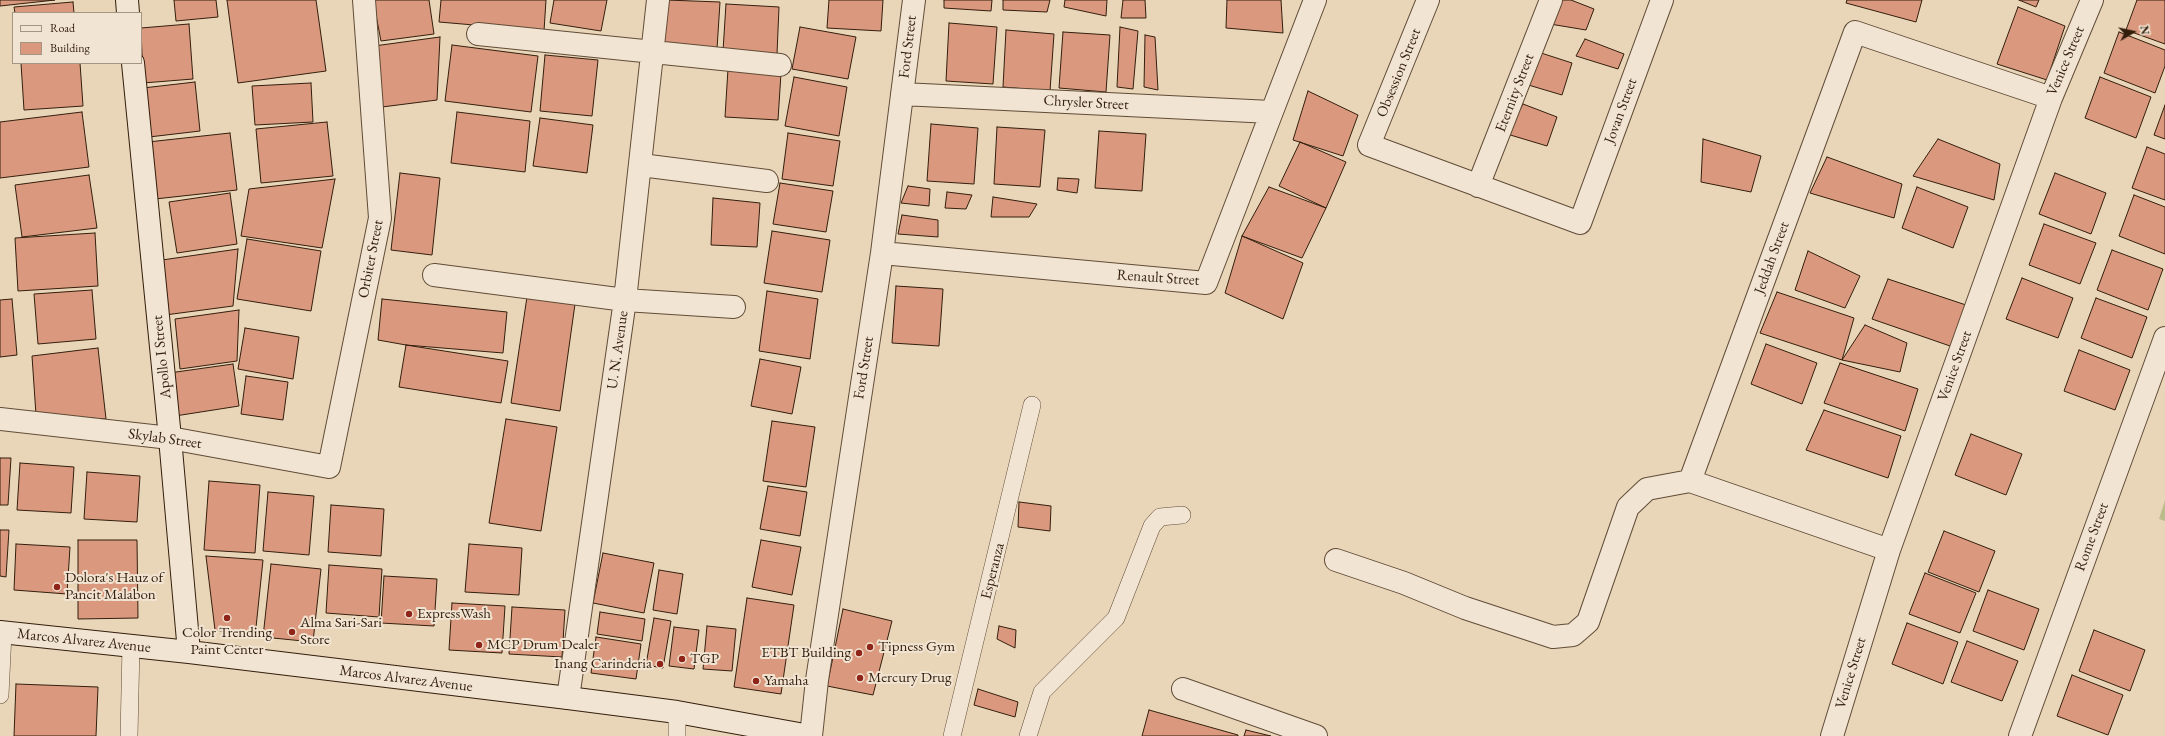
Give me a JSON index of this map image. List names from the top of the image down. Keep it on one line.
{"streets":{"street":["Ford Street","Venice Street","Obsession Street","Eternity Street","Chrysler Street","Jovan Street","Jeddah Street","Orbiter Street","Renault Street","U. N. Avenue","Apollo I Street","Skylab Street","Rome Street","Marcos Alvarez Avenue"],"lane":["Esperanza"]},"crossings":[["Ford Street","Chrysler Street"],["Ford Street","Renault Street"],["Ford Street","Marcos Alvarez Avenue"],["Venice Street","Jeddah Street"],["Obsession Street","Eternity Street"],["Obsession Street","Jovan Street"],["Eternity Street","Jovan Street"],["Chrysler Street","Renault Street"],["Orbiter Street","Skylab Street"],["U. N. Avenue","Marcos Alvarez Avenue"],["Apollo I Street","Skylab Street"],["Apollo I Street","Marcos Alvarez Avenue"]],"places":["Dolora's Hauz of Pancit Malabon","ExpressWash","Color Trending Paint Center","Alma Sari-Sari Store","MCP Drum Dealer","Tipness Gym","ETBT Building","TGP","Inang Carinderia","Mercury Drug","Yamaha"],"legend":["Road","Building"],"north":"right"}
